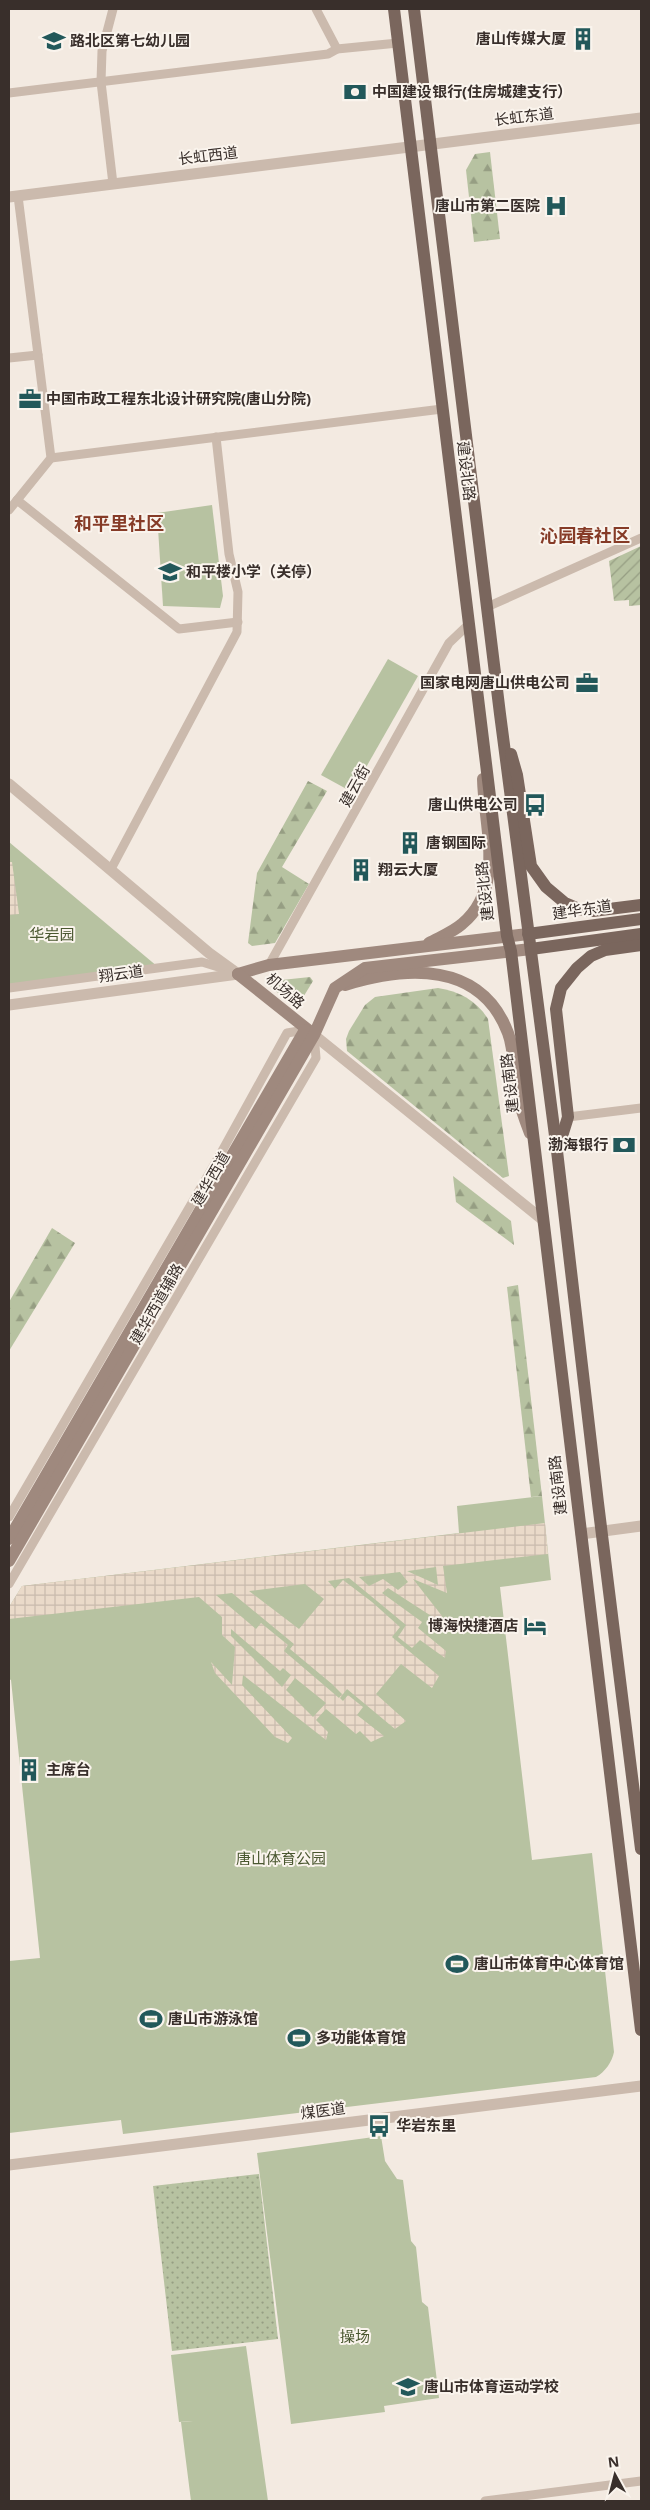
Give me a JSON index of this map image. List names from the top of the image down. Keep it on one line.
{"streets":{"main road":["建设北路","建华东道","机场路","建设南路","建华西道"],"street":["长虹东道","长虹西道","建云街","翔云道","建华西道辅路","煤医道"]},"crossings":[["长虹东道","长虹西道"],["长虹东道","建设北路"],["长虹西道","建设北路"],["建设北路","建云街"],["建设北路","建华东道"],["建设北路","建设南路"],["翔云道","机场路"],["机场路","建设南路"],["机场路","建华西道"],["机场路","建华西道辅路"],["建设南路","建华西道"],["建华西道","建华西道辅路"]],"districts":["和平里社区","沁园春社区"],"parks":["华岩园","唐山体育公园","操场"],"places":{"building":["唐山传媒大厦","唐钢国际","翔云大厦","主席台"],"school or university":["路北区第七幼儿园","和平楼小学（关停）","唐山市体育运动学校"],"bank":["中国建设银行(住房城建支行）","渤海银行"],"hospital":["唐山市第二医院"],"office":["中国市政工程东北设计研究院(唐山分院)","国家电网唐山供电公司"],"bus stop":["唐山供电公司","华岩东里"],"hotel":["博海快捷酒店"],"sports":["唐山市体育中心体育馆","唐山市游泳馆","多功能体育馆"]},"north":"top"}
